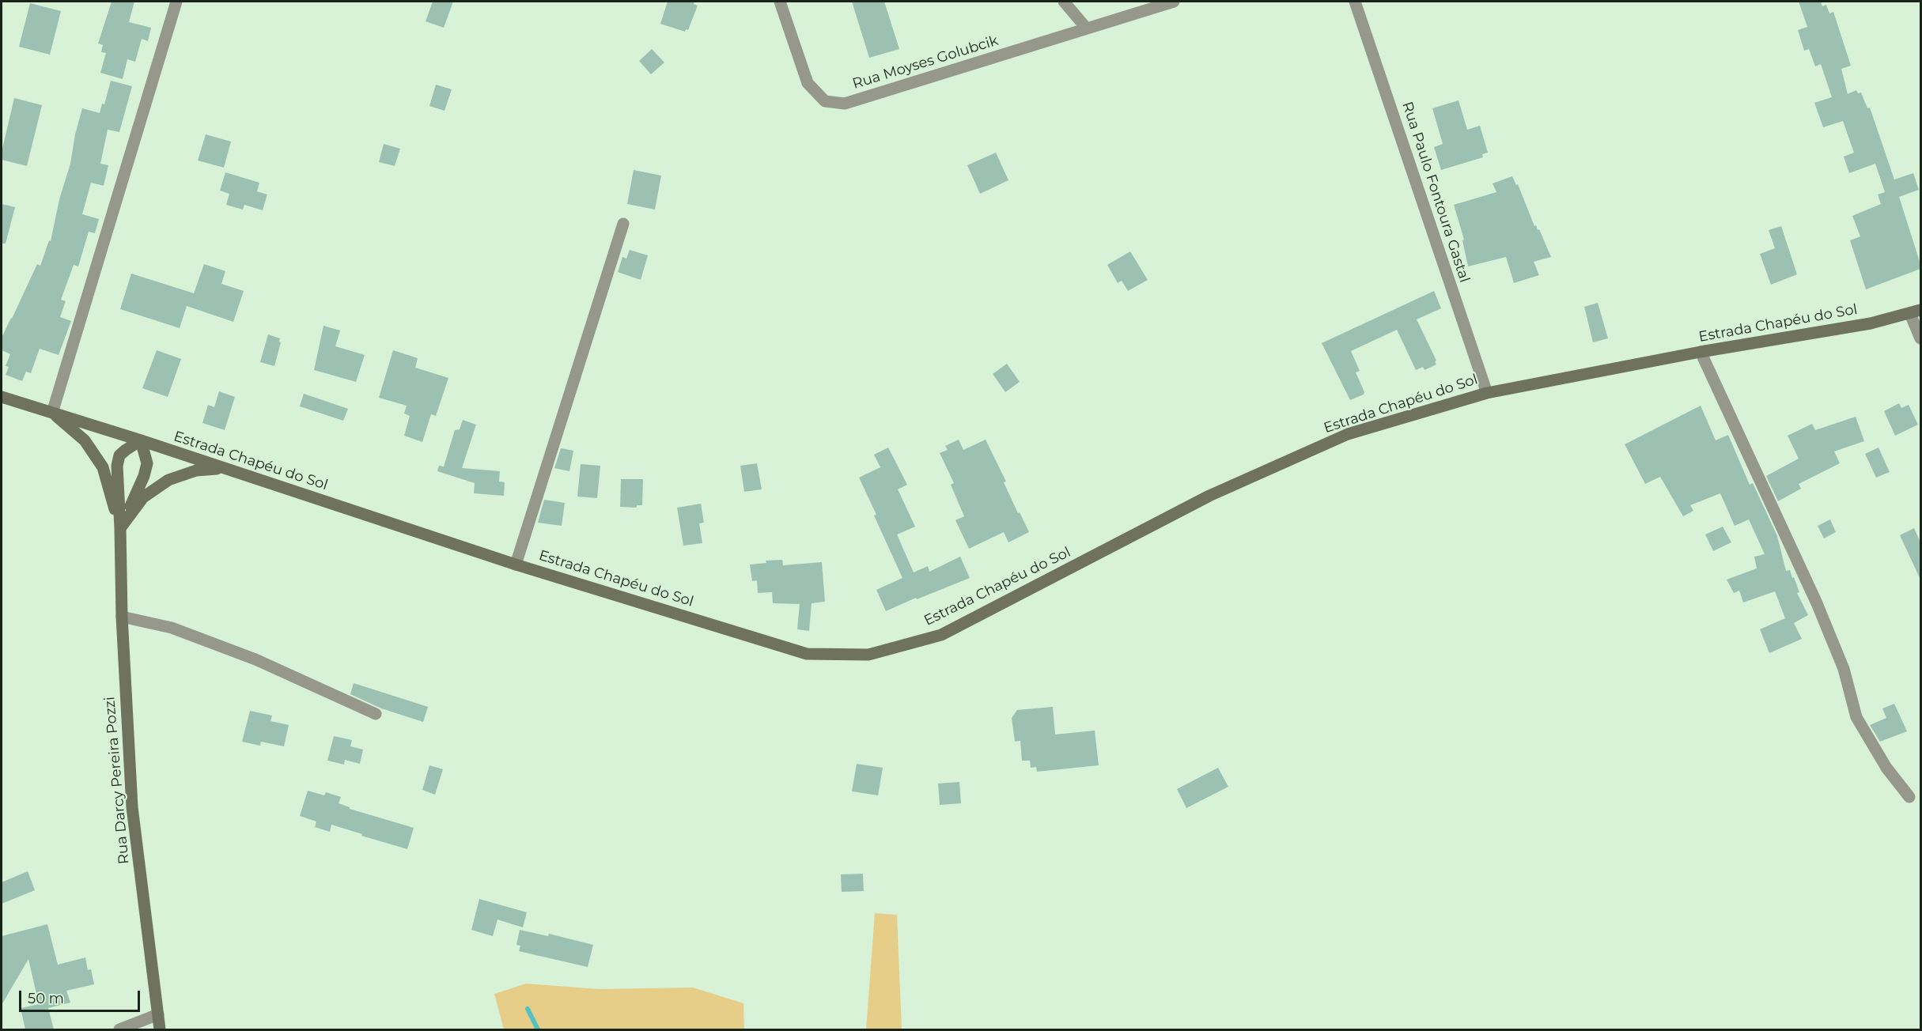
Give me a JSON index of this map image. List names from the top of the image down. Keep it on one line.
{"streets":{"main road":["Estrada Chapéu do Sol","Rua Darcy Pereira Pozzi"],"street":["Rua Moyses Golubcik","Rua Paulo Fontoura Gastal"]},"crossings":[["Rua Paulo Fontoura Gastal","Estrada Chapéu do Sol"],["Estrada Chapéu do Sol","Rua Darcy Pereira Pozzi"]],"scale_bar":"50 m"}
